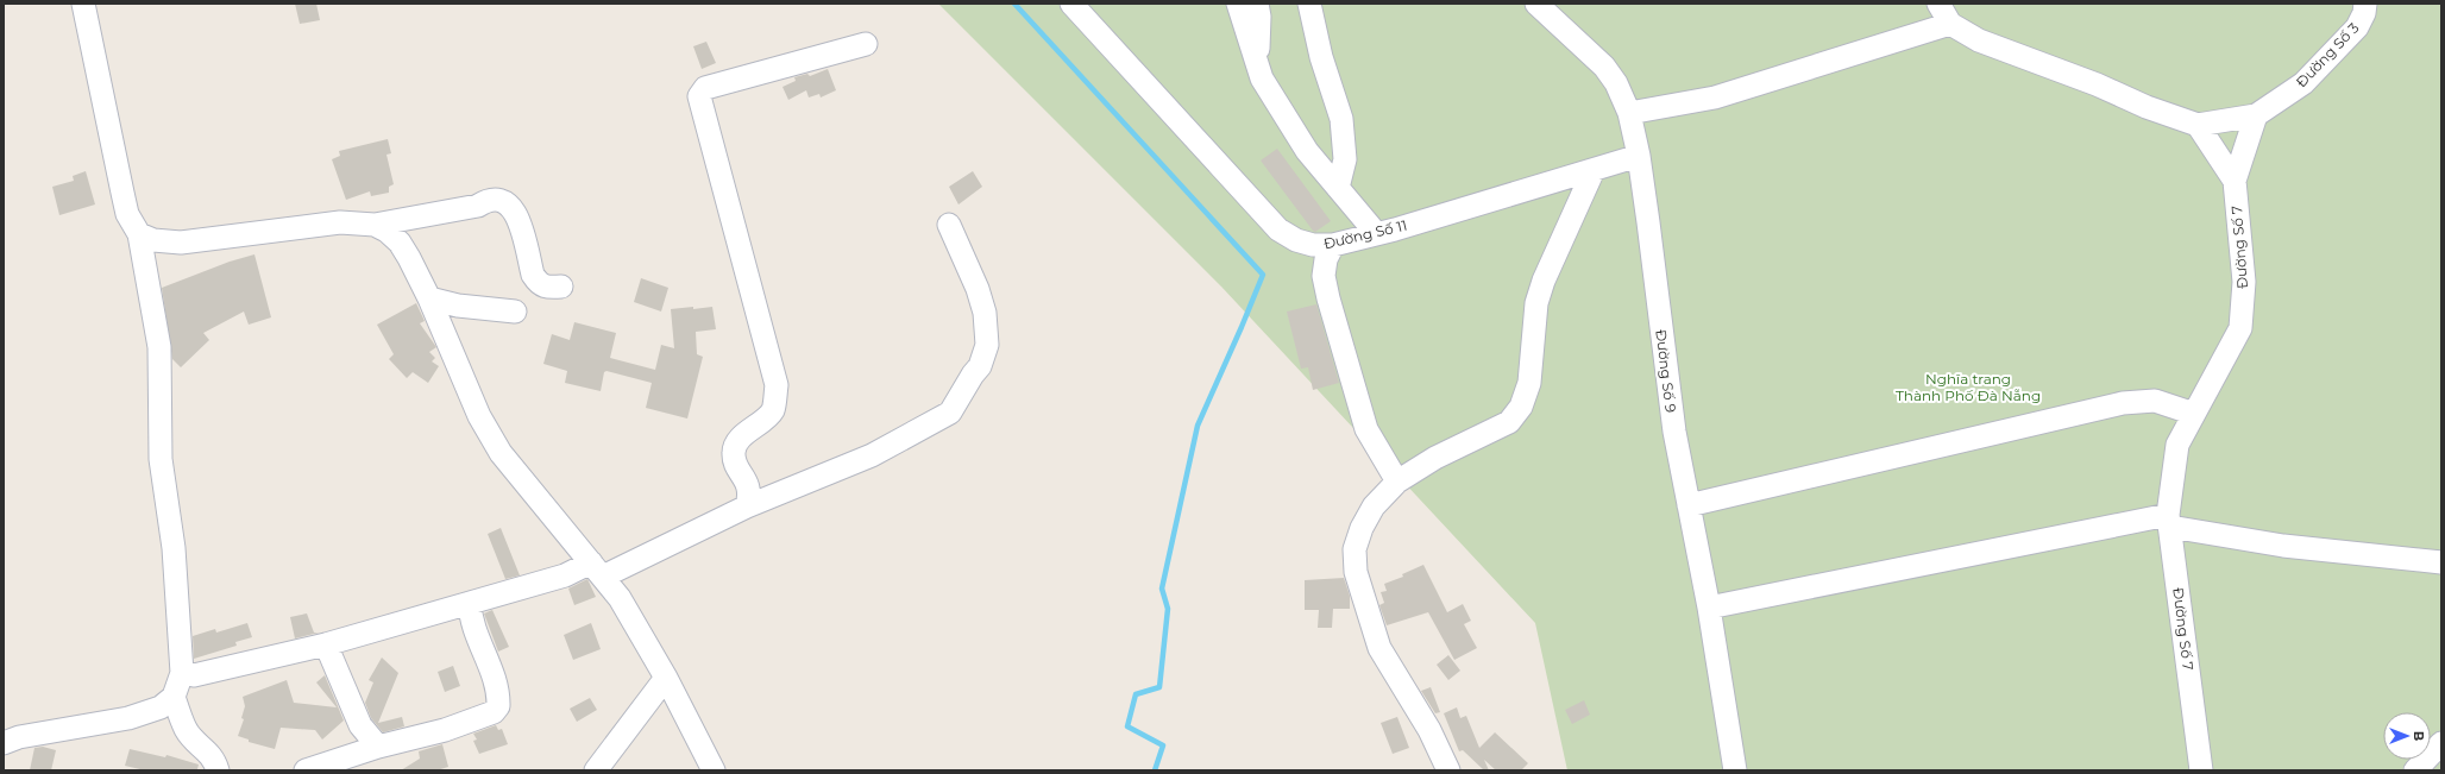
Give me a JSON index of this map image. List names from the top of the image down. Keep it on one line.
{"streets":{"street":["Đường Số 3","Đường Số 11","Đường Số 7","Đường Số 9"]},"crossings":[["Đường Số 3","Đường Số 7"],["Đường Số 11","Đường Số 9"]],"parks":["Nghĩa trang Thành Phố Đà Nẵng"],"north":"right"}
